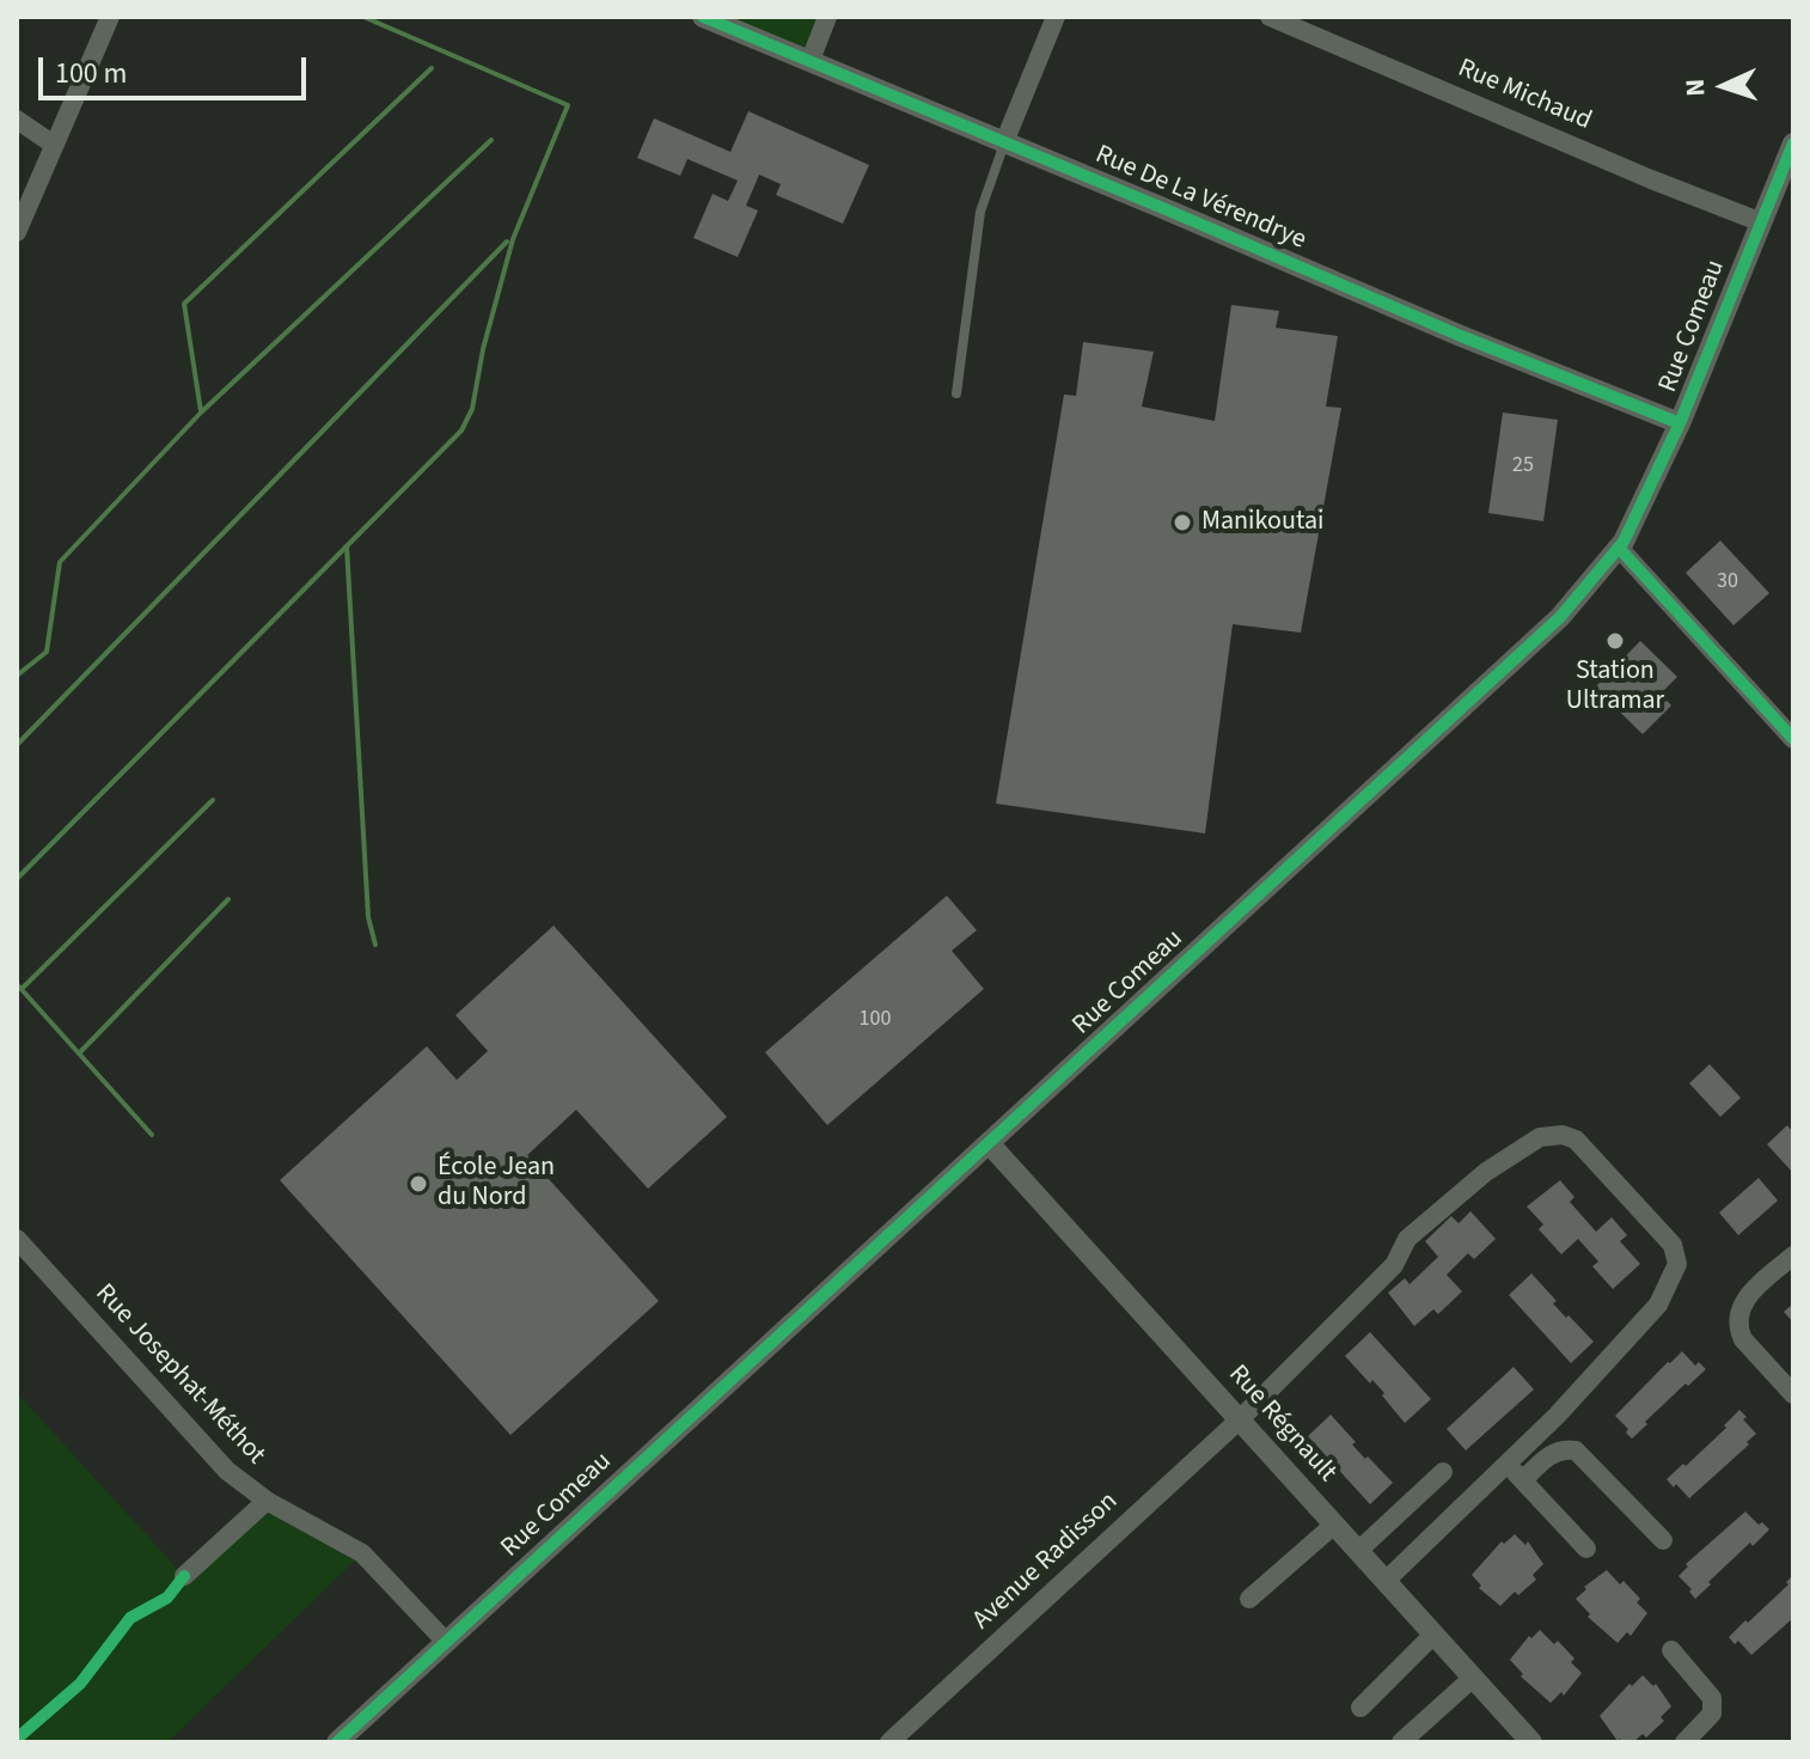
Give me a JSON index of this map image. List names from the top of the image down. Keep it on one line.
{"streets":{"street":["Rue Michaud","Rue De La Vérendrye","Rue Comeau","Rue Josephat-Méthot","Rue Régnault","Avenue Radisson"]},"crossings":[["Rue Michaud","Rue Comeau"],["Rue De La Vérendrye","Rue Comeau"],["Rue Comeau","Rue Josephat-Méthot"],["Rue Comeau","Rue Régnault"],["Rue Régnault","Avenue Radisson"]],"places":["Manikoutai","Station Ultramar","École Jean du Nord"],"house_numbers":["25","30","100"],"scale_bar":"100 m","north":"left"}
